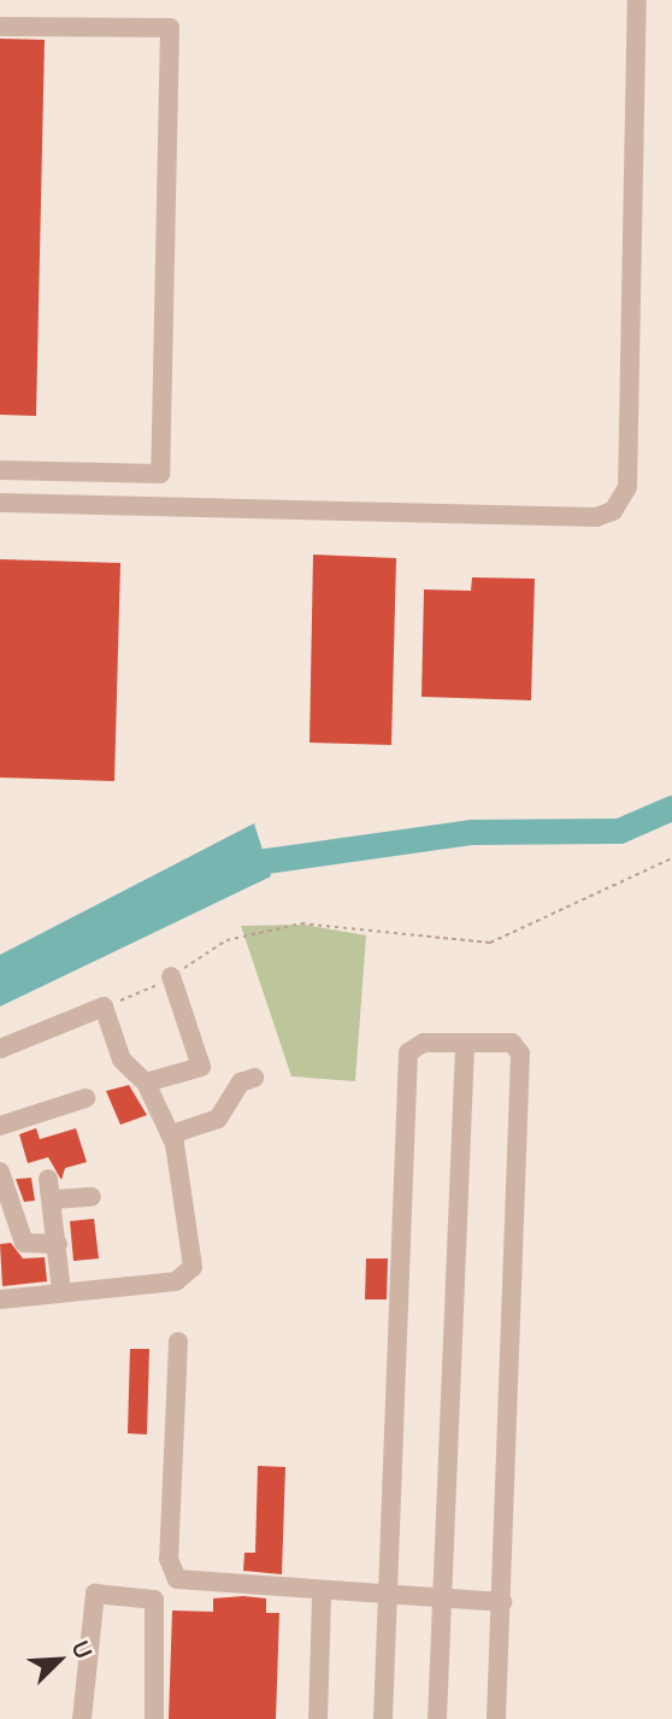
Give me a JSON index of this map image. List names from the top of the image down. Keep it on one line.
{"north":"top right"}
